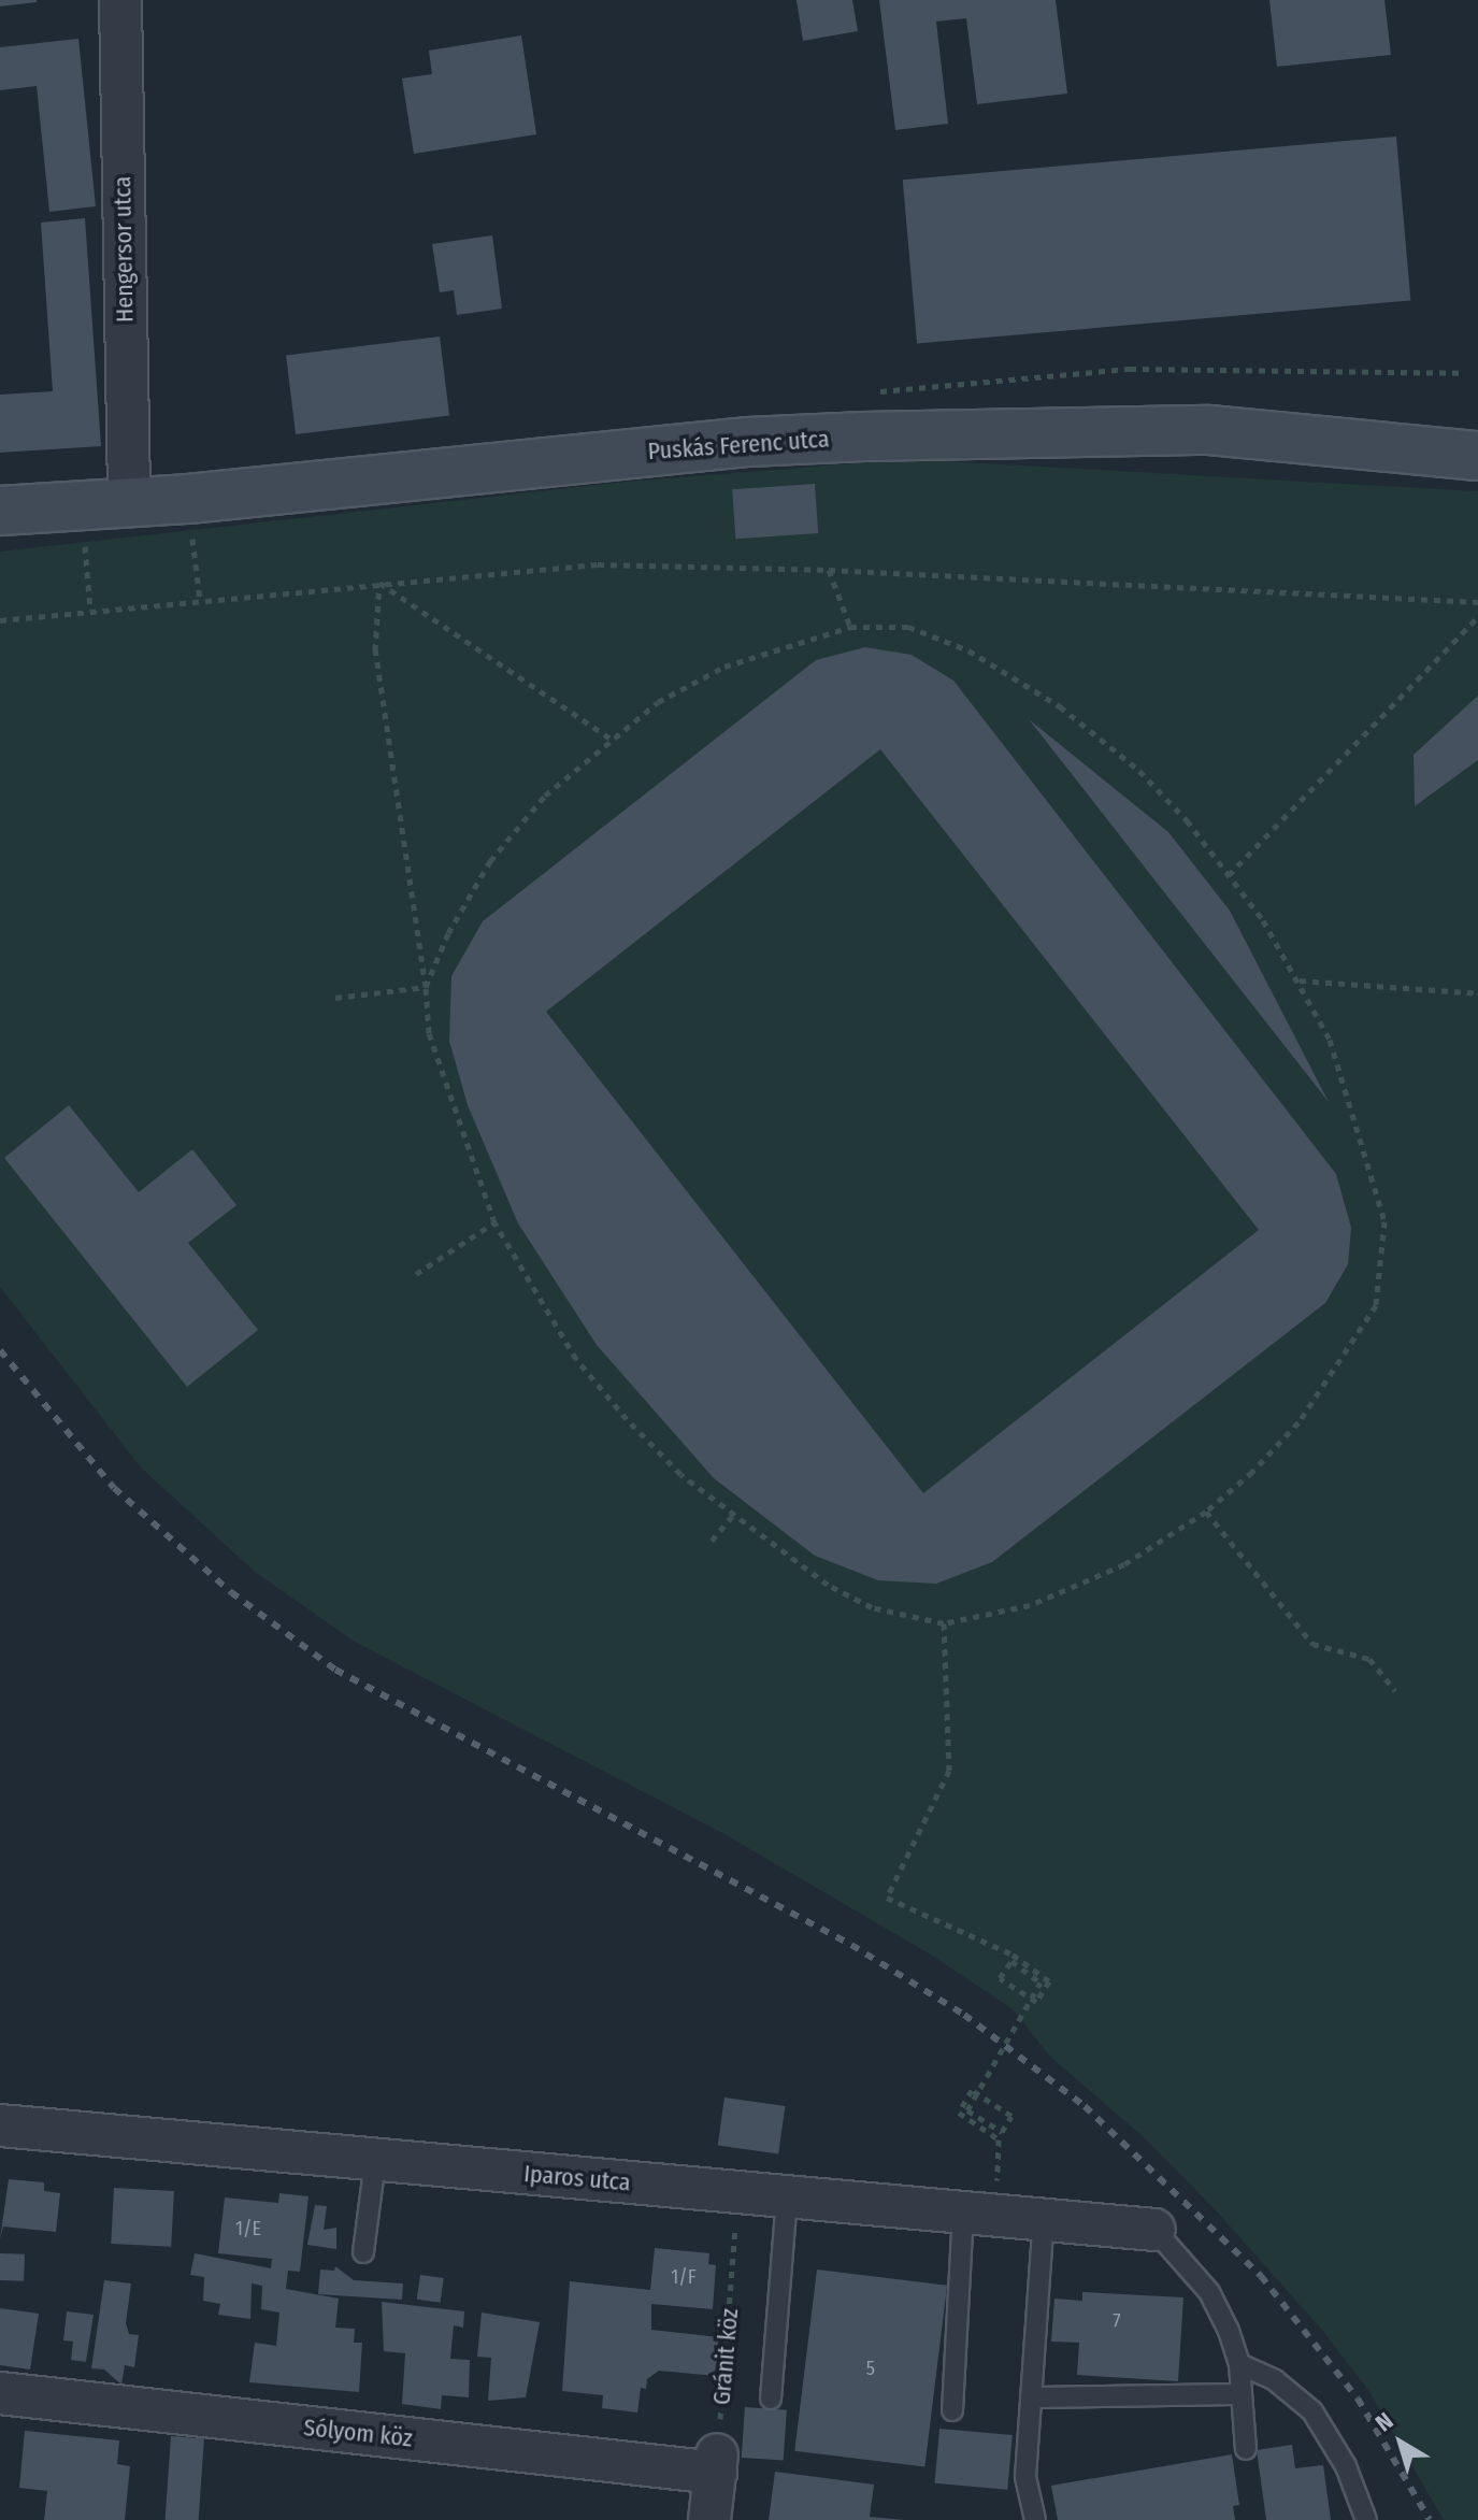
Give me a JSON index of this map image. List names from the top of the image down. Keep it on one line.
{"streets":{"street":["Hengersor utca","Puskás Ferenc utca","Iparos utca","Sólyom köz"],"path":["Gránit köz"]},"crossings":[["Hengersor utca","Puskás Ferenc utca"],["Iparos utca","Gránit köz"],["Gránit köz","Sólyom köz"]],"house_numbers":["1/E","1/F","7","5"],"north":"top left"}
